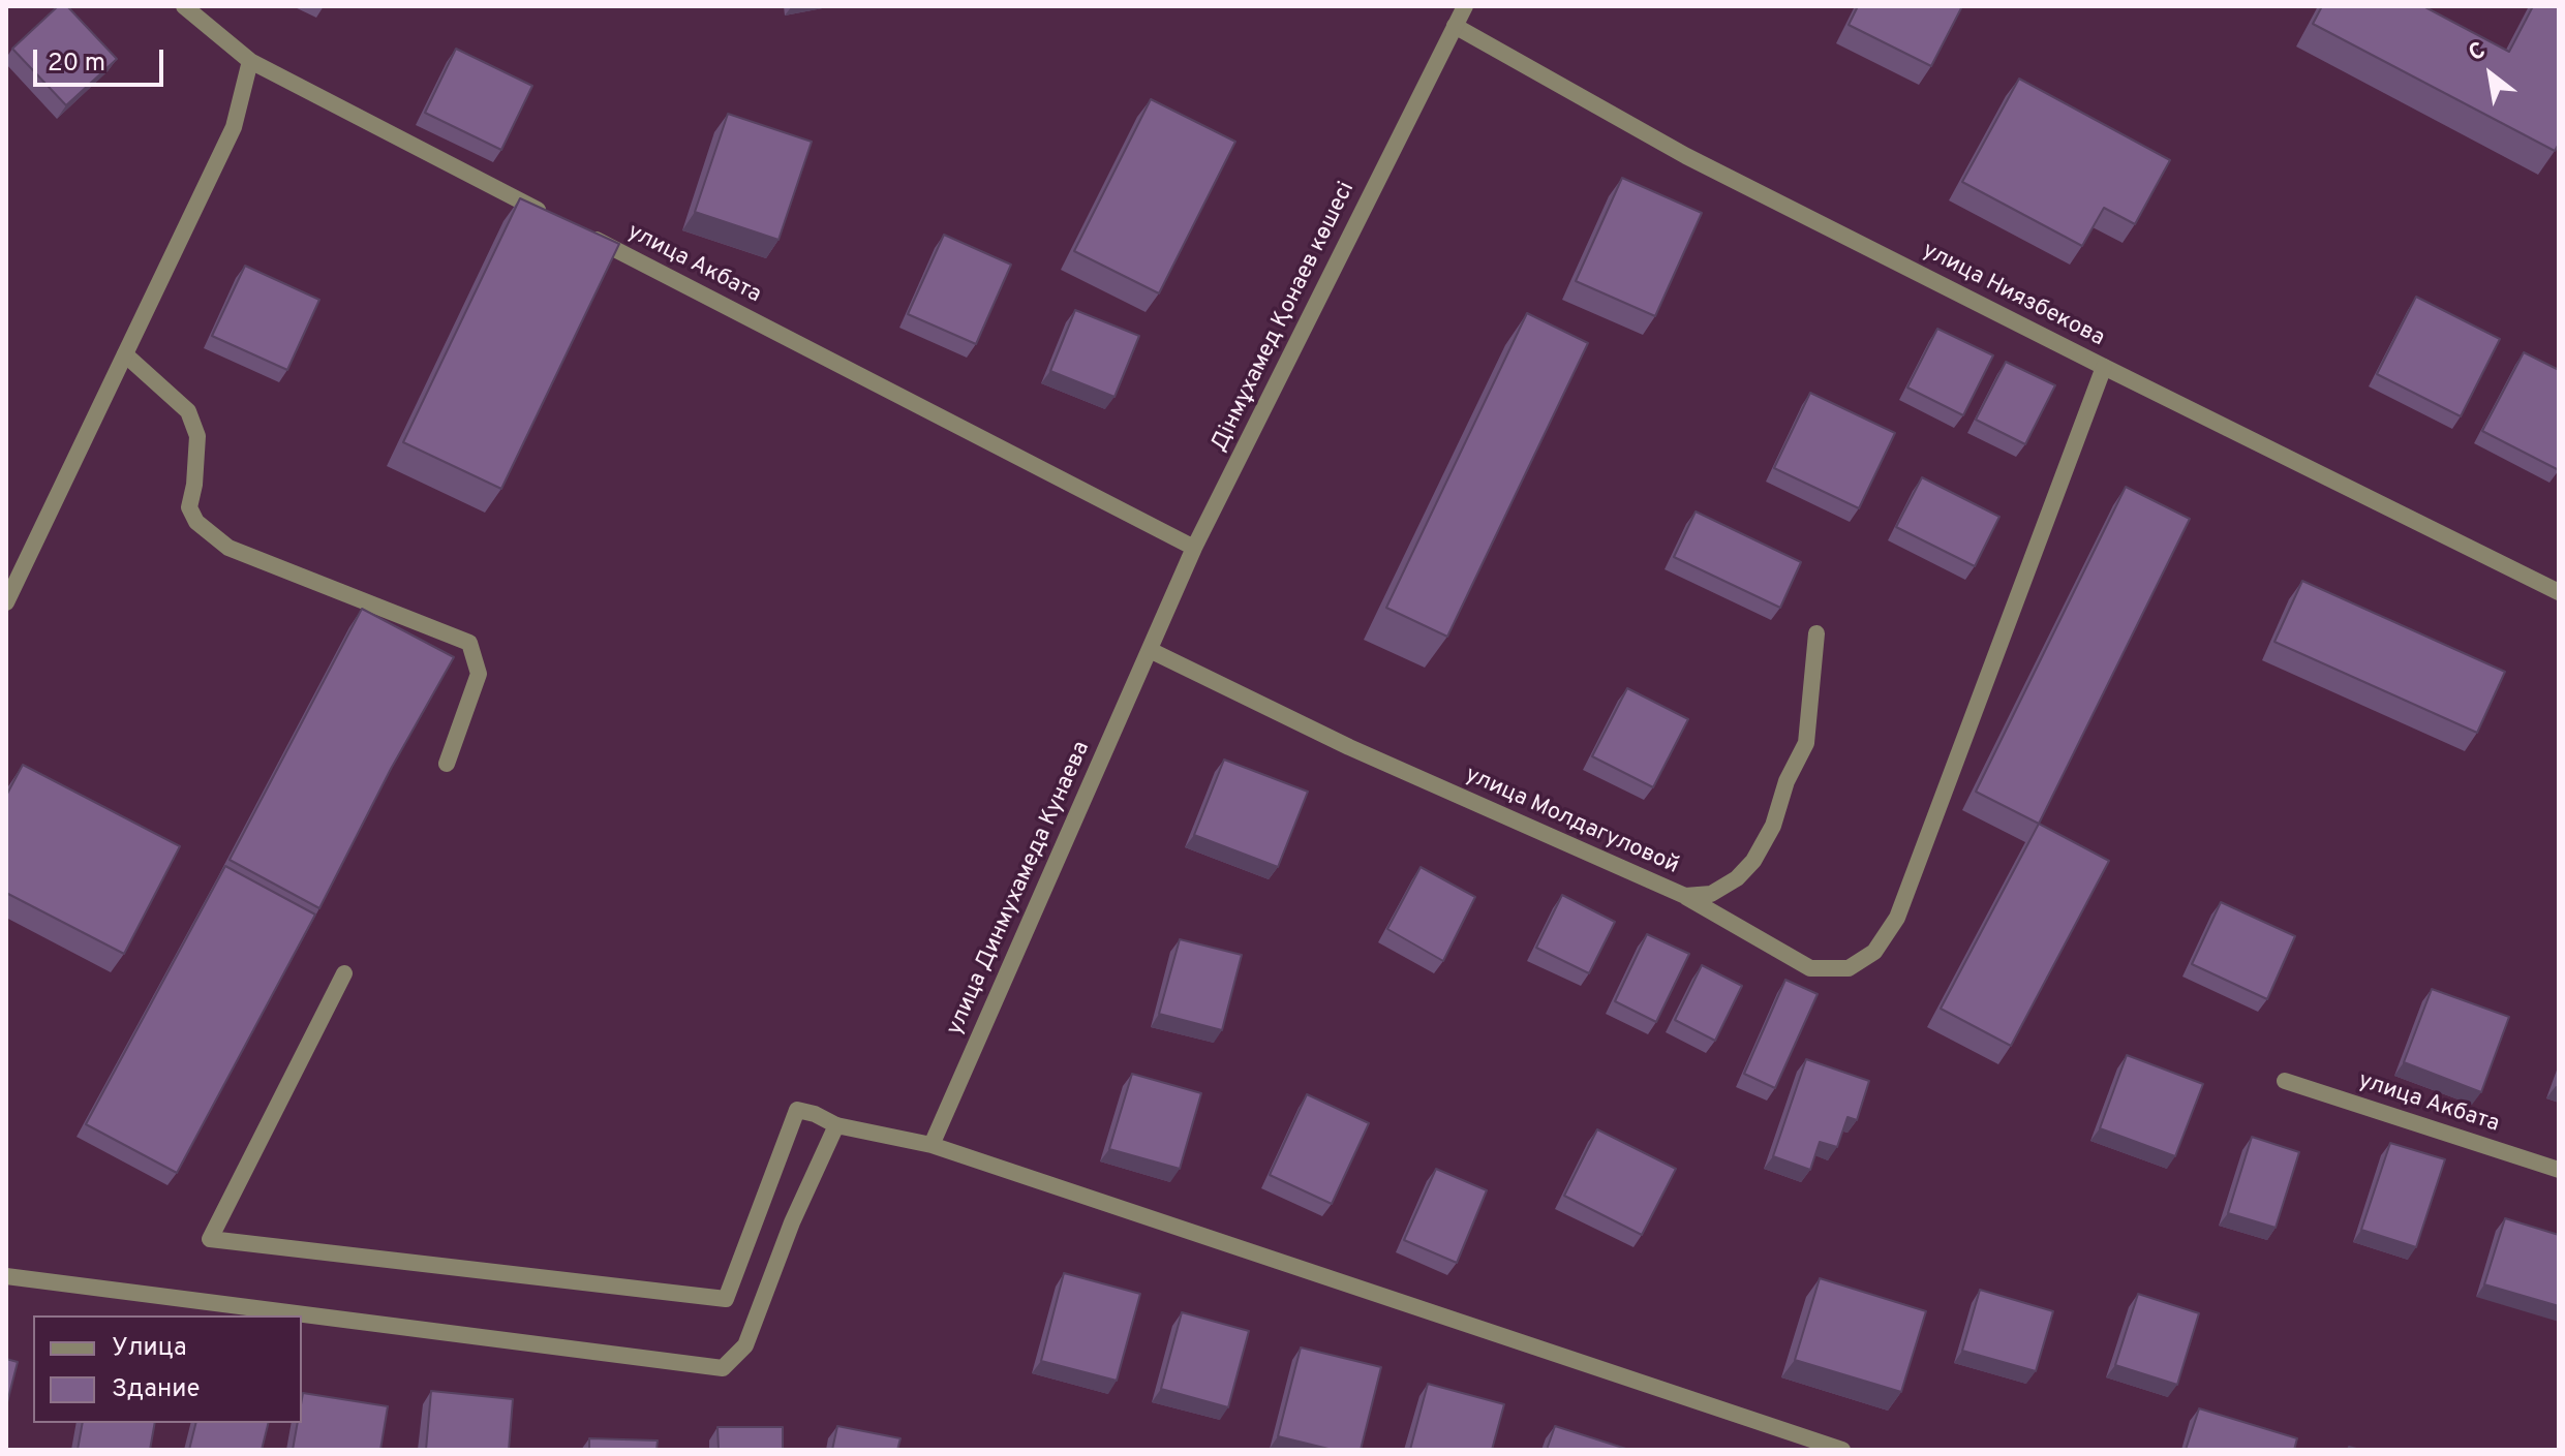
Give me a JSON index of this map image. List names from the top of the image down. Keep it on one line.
{"streets":{"street":["улица Акбата","улица Ниязбекова","Дінмұхамед Қонаев көшесі","улица Молдагуловой","улица Динмухамеда Кунаева"]},"crossings":[["улица Акбата","Дінмұхамед Қонаев көшесі"],["улица Ниязбекова","Дінмұхамед Қонаев көшесі"],["Дінмұхамед Қонаев көшесі","улица Молдагуловой"],["Дінмұхамед Қонаев көшесі","улица Динмухамеда Кунаева"],["улица Молдагуловой","улица Динмухамеда Кунаева"]],"legend":["Улица","Здание"],"scale_bar":"20 m","north":"top left"}
